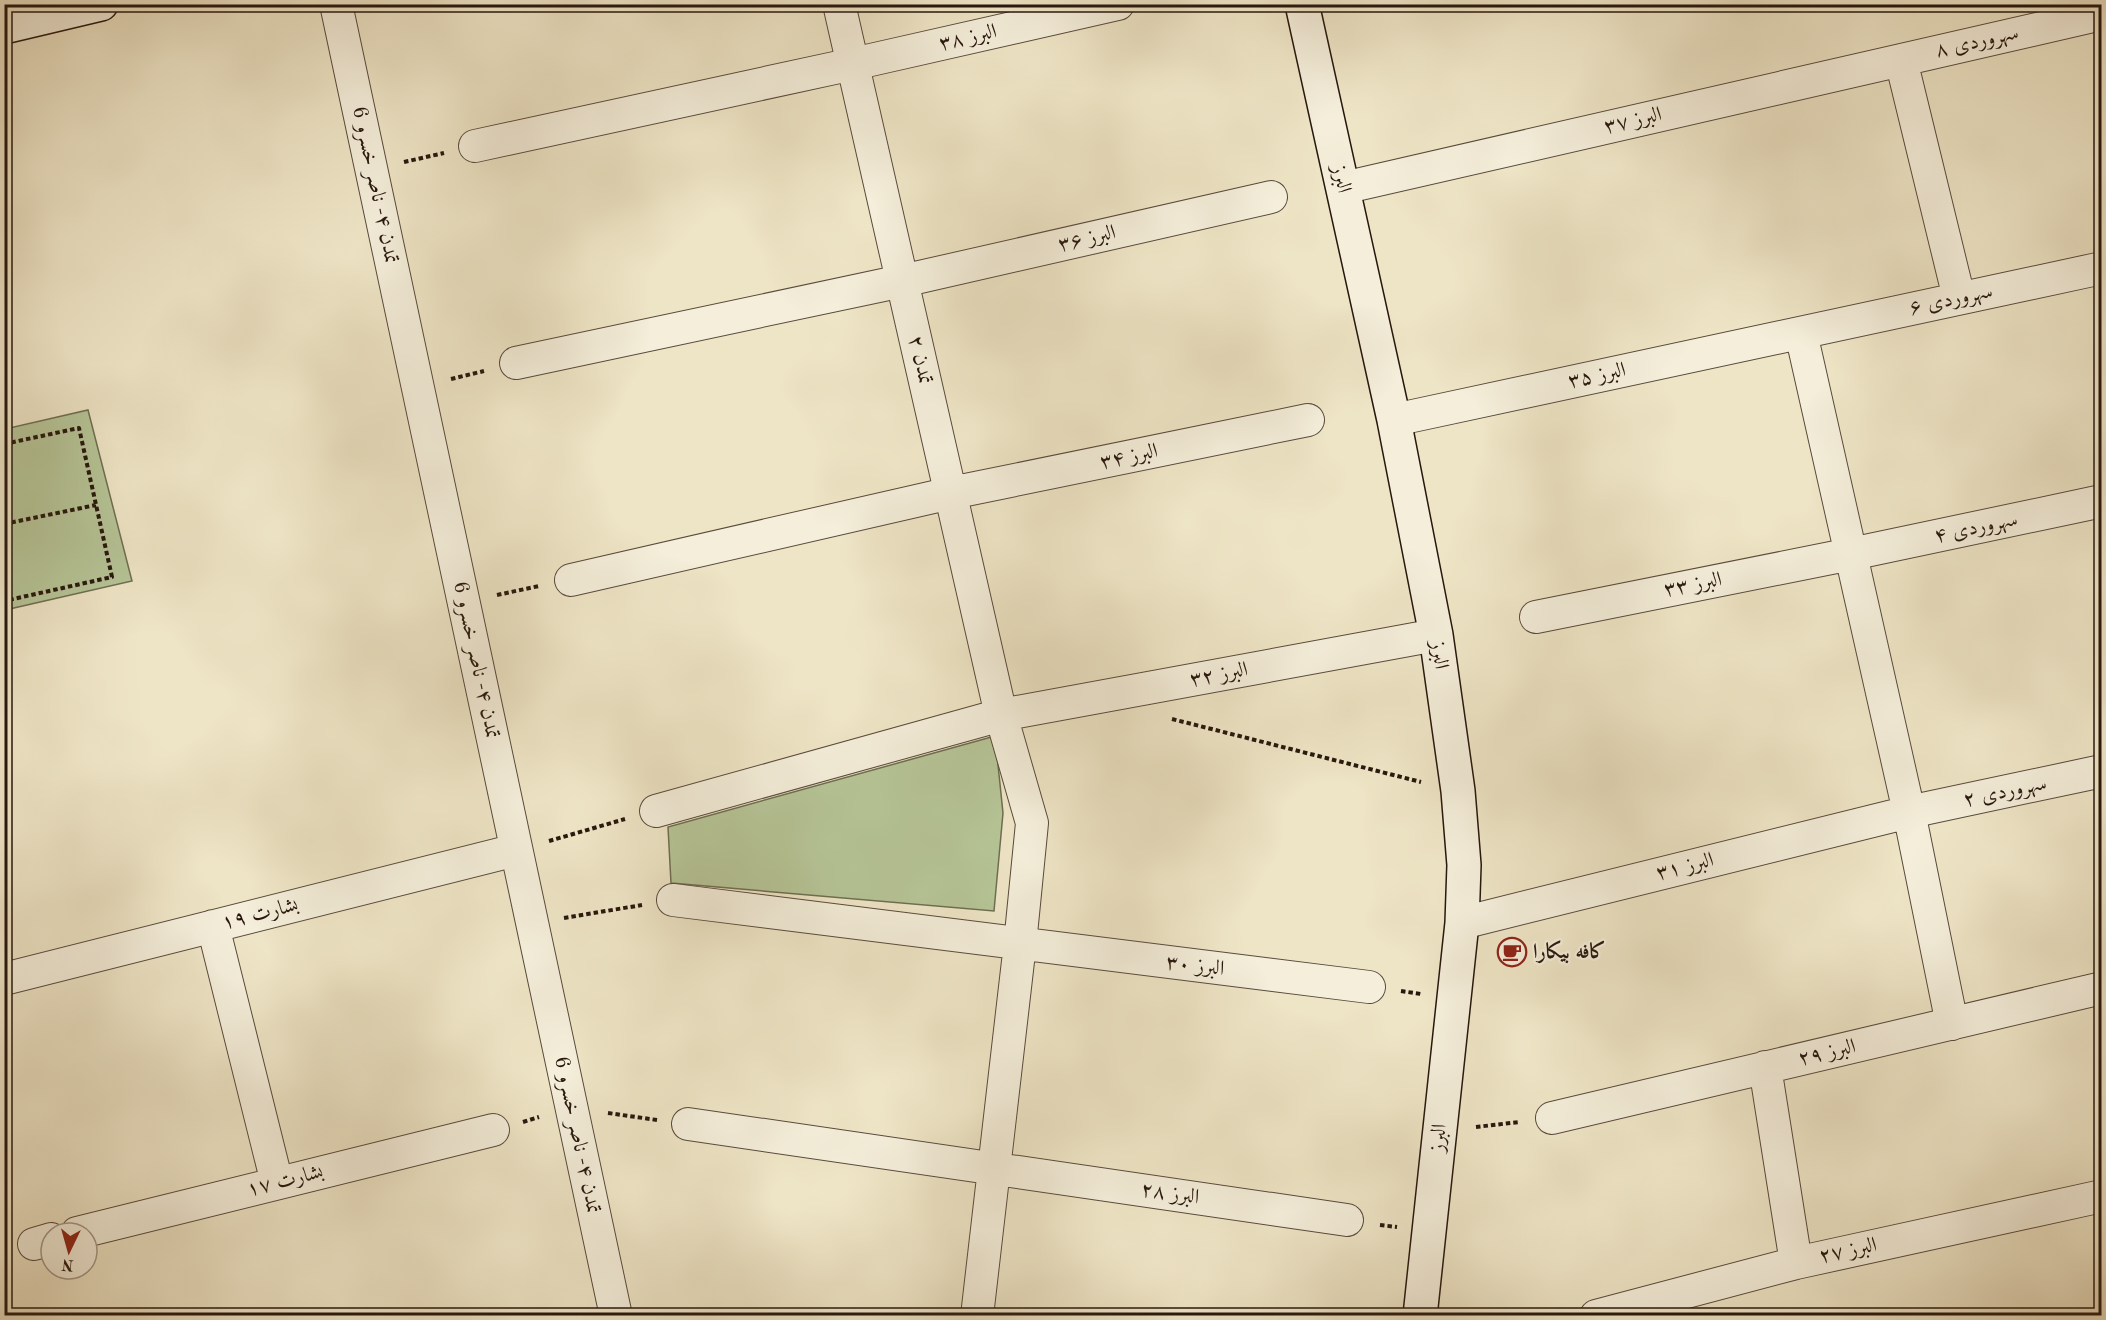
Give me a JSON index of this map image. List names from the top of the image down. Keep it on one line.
{"streets":{"street":["البرز ۳۸","سهروردی ۸","البرز ۳۷","البرز","تمدن ۴- ناصر خسرو 6","البرز ۳۶","سهروردی ۶","تمدن ۲","البرز ۳۵","البرز ۳۴","سهروردی ۴","البرز ۳۳","البرز ۳۲","سهروردی ۲","البرز ۳۱","بشارت ۱۹","البرز ۳۰","البرز ۲۹","بشارت ۱۷","البرز ۲۸","البرز ۲۷"]},"crossings":[["البرز ۳۸","تمدن ۲"],["سهروردی ۸","البرز ۳۷"],["البرز ۳۷","البرز"],["البرز","البرز ۳۵"],["البرز","البرز ۳۲"],["البرز","البرز ۳۱"],["تمدن ۴- ناصر خسرو 6","بشارت ۱۹"],["البرز ۳۶","تمدن ۲"],["سهروردی ۶","البرز ۳۵"],["تمدن ۲","البرز ۳۴"],["تمدن ۲","البرز ۳۲"],["تمدن ۲","البرز ۳۰"],["تمدن ۲","البرز ۲۸"],["سهروردی ۴","البرز ۳۳"],["سهروردی ۲","البرز ۳۱"]],"places":{"cafe":["کافه بیکارا"]},"north":"bottom"}
